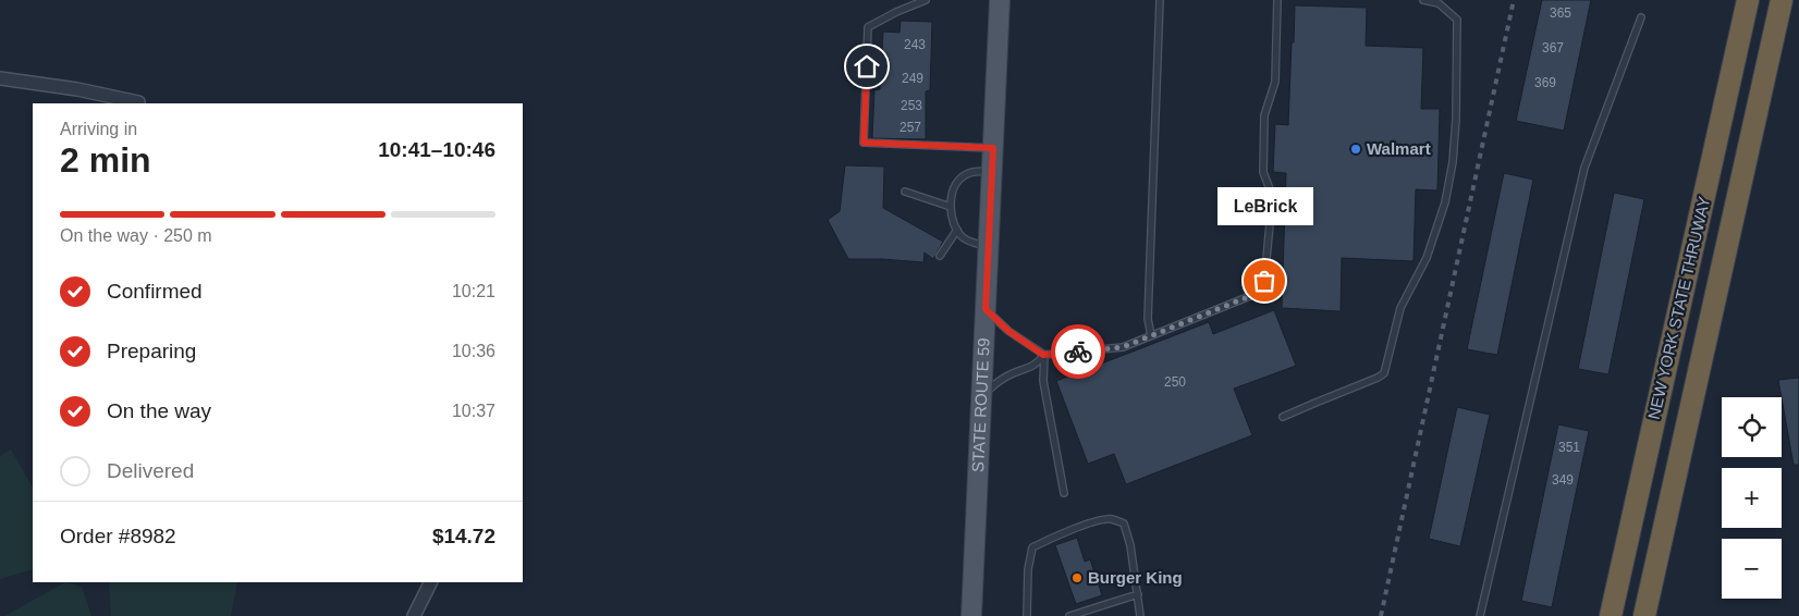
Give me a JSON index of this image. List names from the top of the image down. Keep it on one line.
{"streets":{"highway":["NEW YORK STATE THRUWAY"],"main road":["STATE ROUTE 59"]},"places":["Walmart","LeBrick","Burger King"],"house_numbers":["365","243","367","249","369","253","257","250","351","349"],"page":{"heading":["2 min","Arriving in","10:41–10:46"],"panel":["Order #8982","$14.72"],"bubble":"LeBrick","bar":"On the way · 250 m","list":[["Confirmed","10:21"],["Preparing","10:36"],["On the way","10:37"],"Delivered"],"map_buttons":["+","−"]}}
